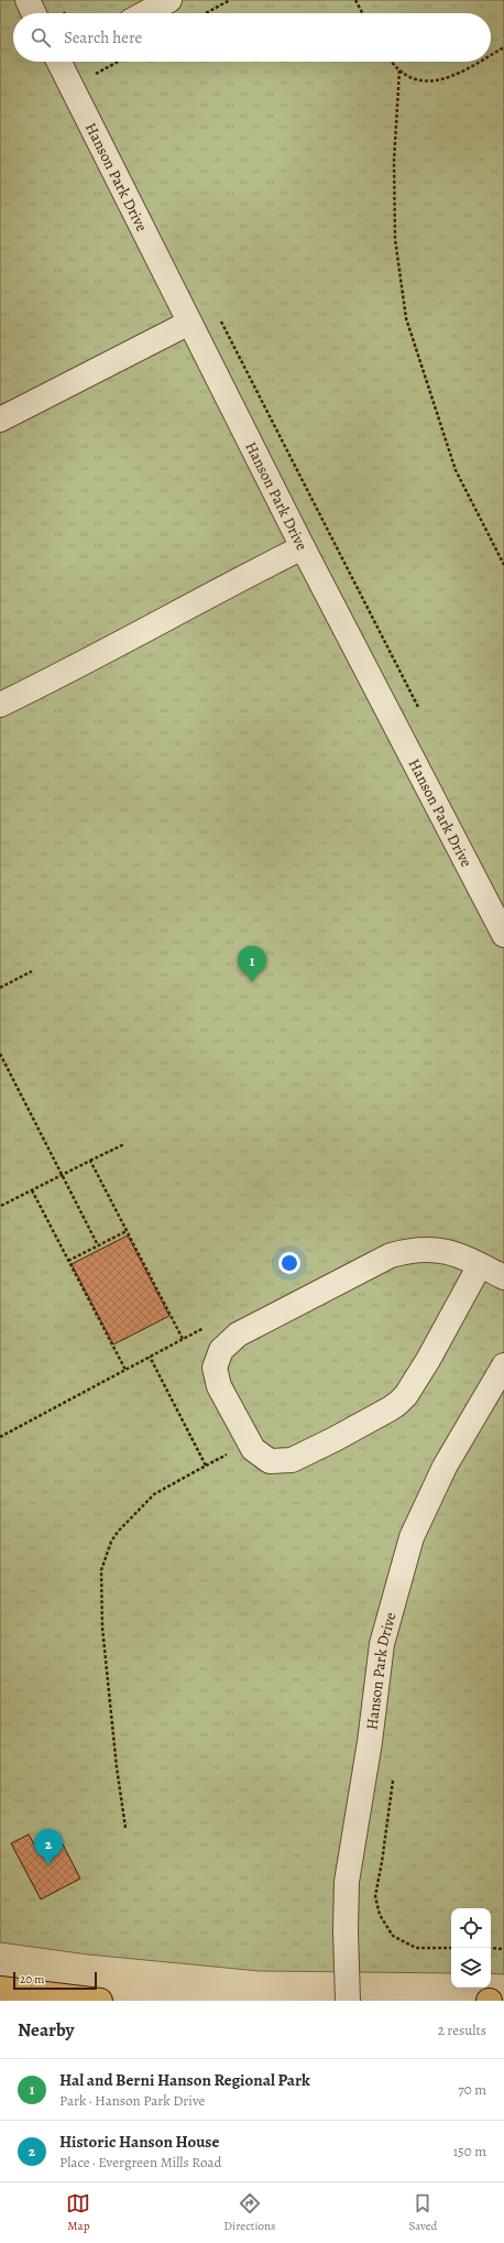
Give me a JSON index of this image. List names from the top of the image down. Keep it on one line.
{"streets":{"street":["Hanson Park Drive"]},"scale_bar":"20 m","page":{"search":"Search here","pins":["1","2"],"scale":"20 m","heading":["Nearby","2 results"],"list":[{"mark":"1","name":"Hal and Berni Hanson Regional Park","note":"Park · Hanson Park Drive","value":"70 m"},{"mark":"2","name":"Historic Hanson House","note":"Place · Evergreen Mills Road","value":"150 m"}],"nav":["Map","Directions","Saved"]}}
